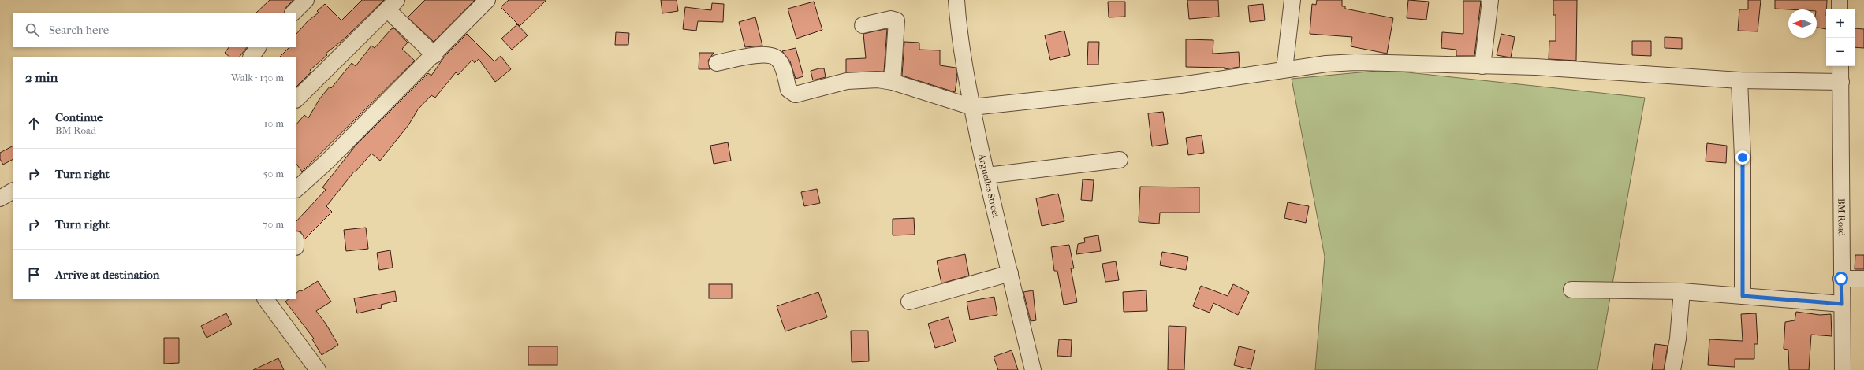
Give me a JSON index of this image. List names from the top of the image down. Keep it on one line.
{"streets":{"street":["Arguelles Street","BM Road"]},"north":"left","page":{"map_buttons":["+","−"],"search":"Search here","heading":["2 min","Walk · 130 m"],"list":[["Continue","BM Road","10 m"],["Turn right","50 m"],["Turn right","70 m"],"Arrive at destination"]}}
